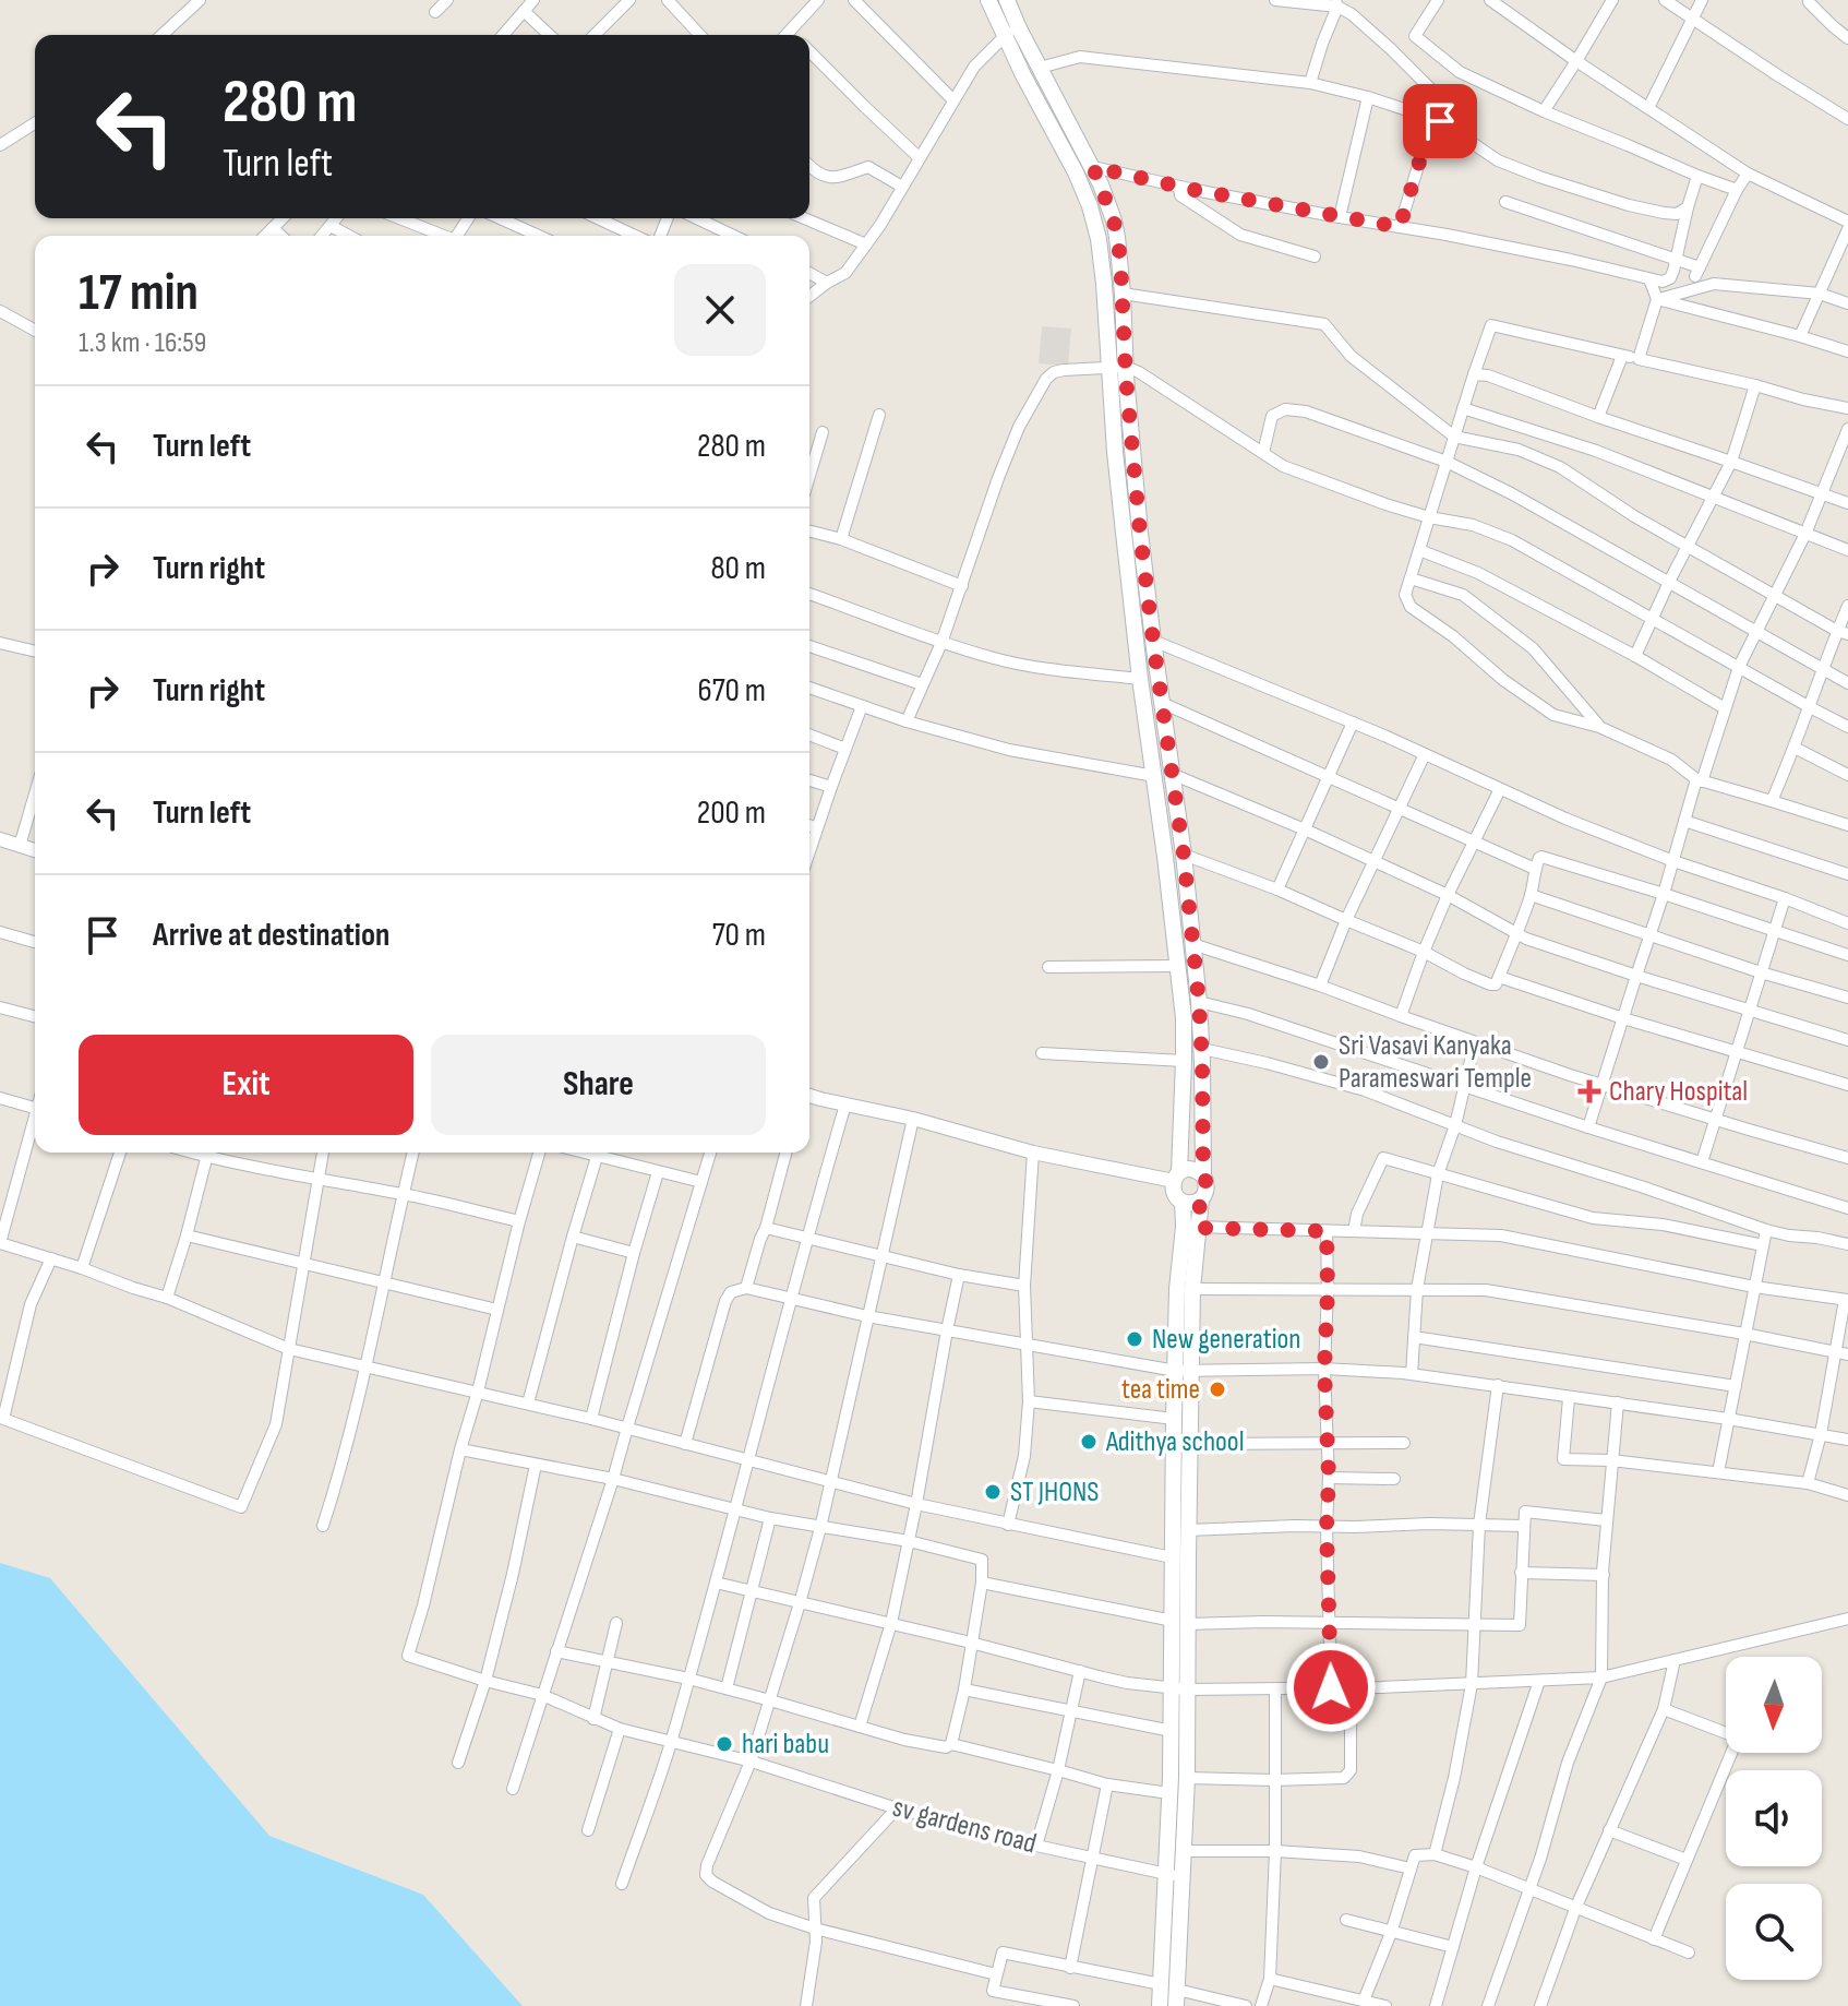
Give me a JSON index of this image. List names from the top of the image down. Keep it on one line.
{"streets":{"street":["sv gardens road"]},"places":{"other":["Sri Vasavi Kanyaka Parameswari Temple","New generation","tea time","Adithya school","ST JHONS","hari babu"],"health":["Chary Hospital"]},"north":"bottom","page":{"turn":["280 m","Turn left"],"heading":["17 min","1.3 km · 16:59"],"list":[{"name":"Turn left","value":"280 m"},{"name":"Turn right","value":"80 m"},{"name":"Turn right","value":"670 m"},{"name":"Turn left","value":"200 m"},{"name":"Arrive at destination","value":"70 m"}],"buttons":["Exit","Share"]}}
